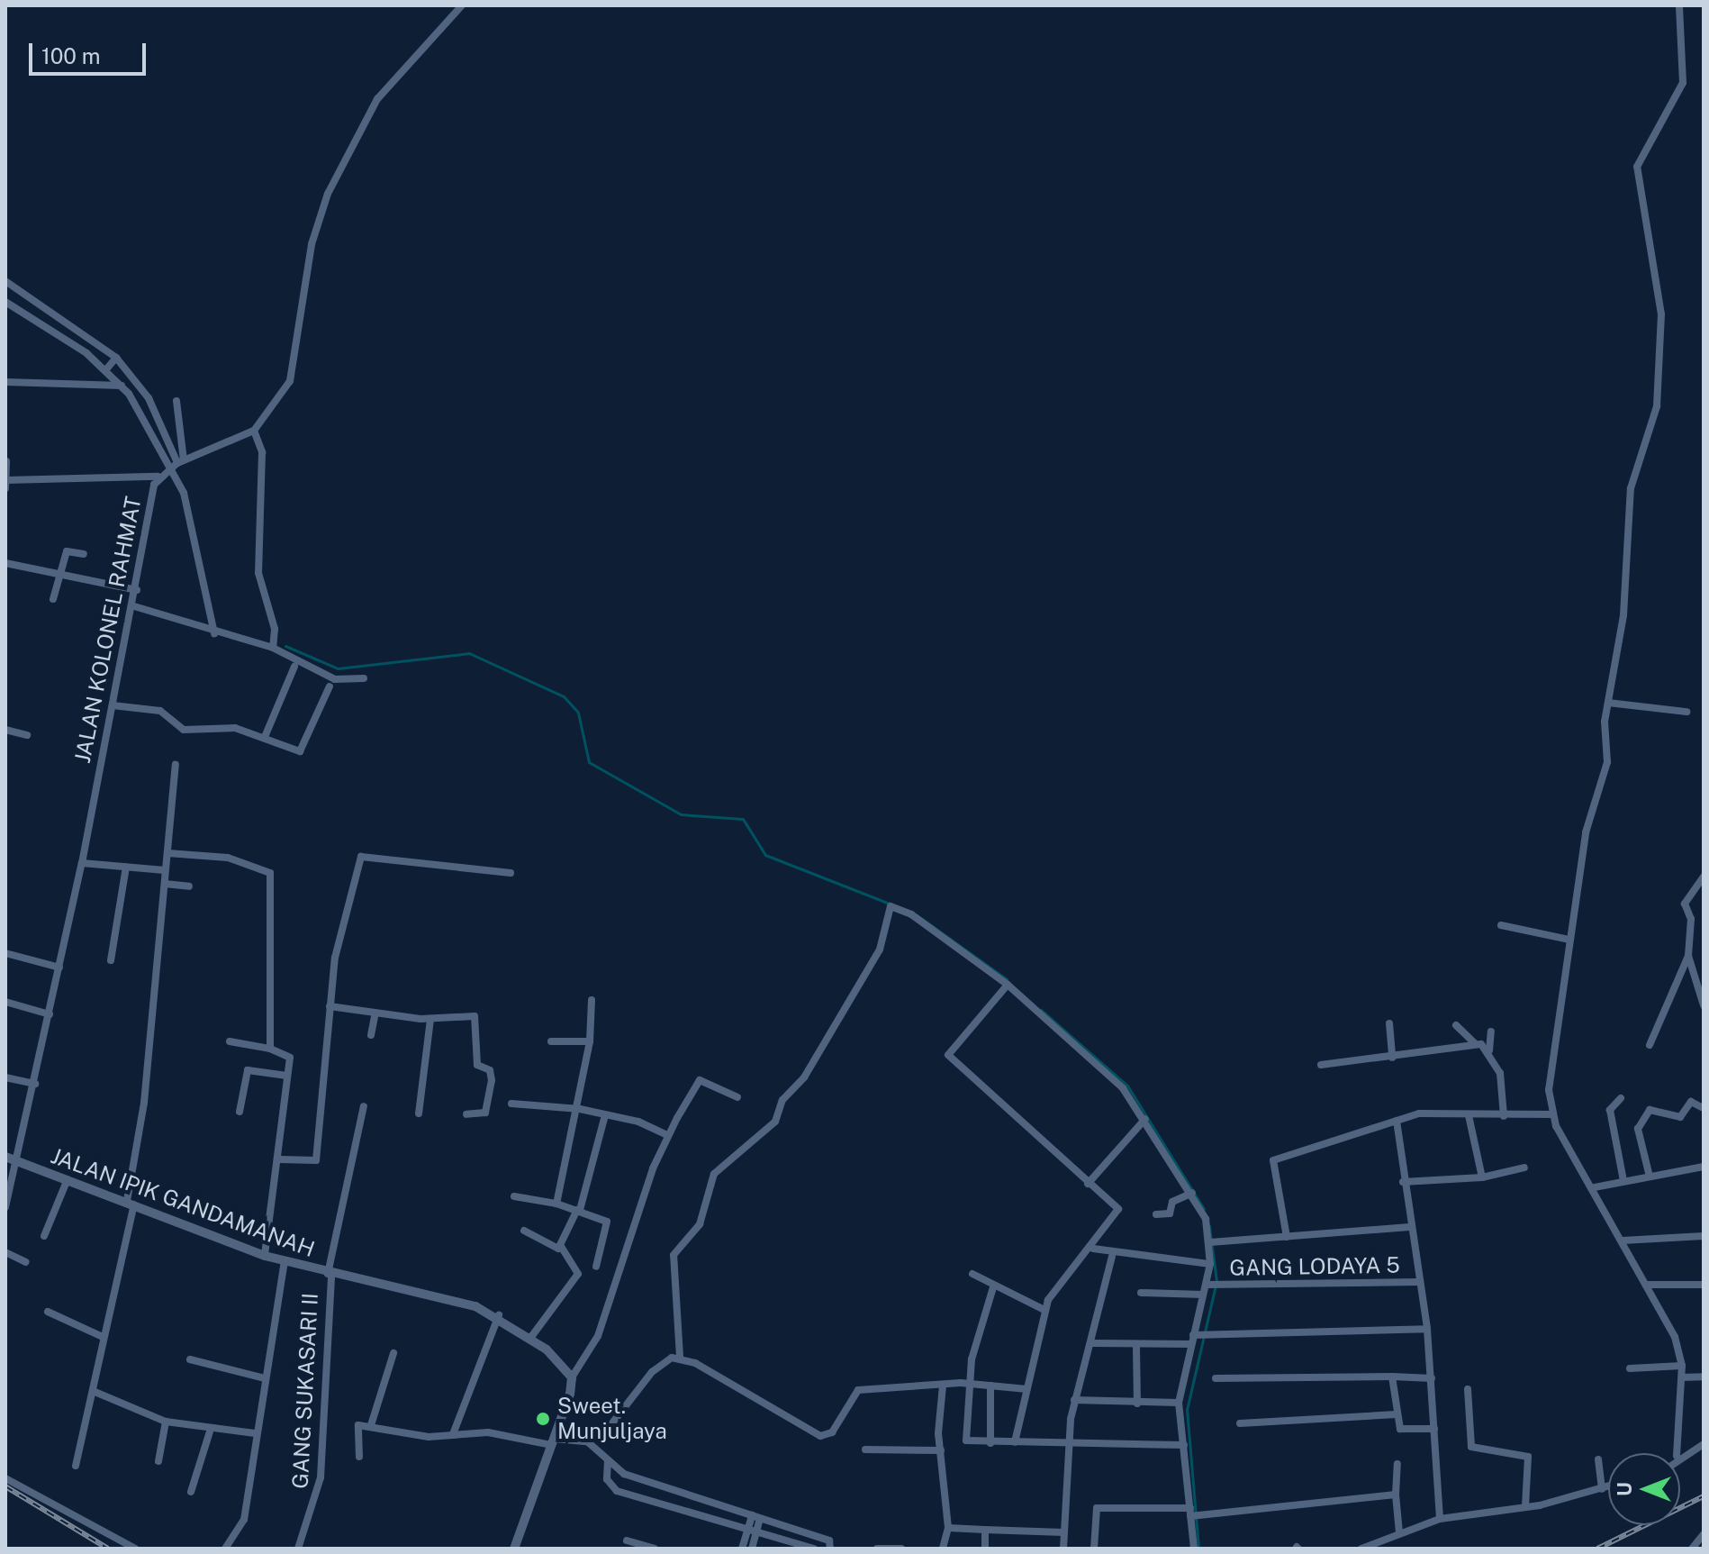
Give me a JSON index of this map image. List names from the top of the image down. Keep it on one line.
{"streets":{"street":["JALAN KOLONEL RAHMAT","JALAN IPIK GANDAMANAH","GANG LODAYA 5","GANG SUKASARI II"]},"crossings":[["JALAN KOLONEL RAHMAT","JALAN IPIK GANDAMANAH"],["JALAN IPIK GANDAMANAH","GANG SUKASARI II"]],"places":["Sweet. Munjuljaya"],"scale_bar":"100 m","north":"left"}
